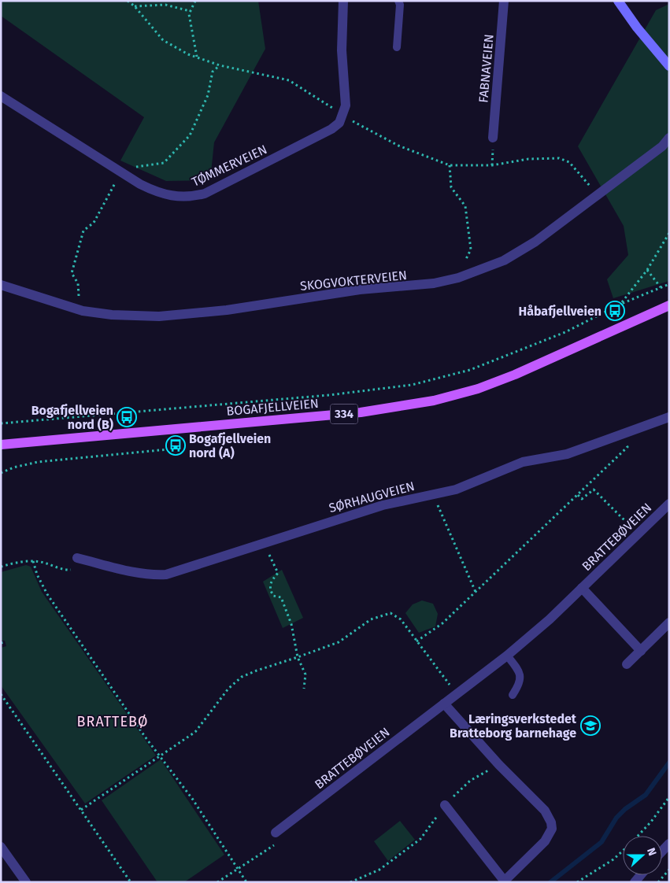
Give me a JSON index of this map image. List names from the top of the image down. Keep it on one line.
{"streets":{"main road":["BOGAFJELLVEIEN","334"],"street":["FABNAVEIEN","TØMMERVEIEN","SKOGVOKTERVEIEN","SØRHAUGVEIEN","BRATTEBØVEIEN"]},"districts":["BRATTEBØ"],"places":{"bus stop":["Håbafjellveien","Bogafjellveien nord (B)","Bogafjellveien nord (A)"],"school or university":["Læringsverkstedet Bratteborg barnehage"]},"north":"right"}
